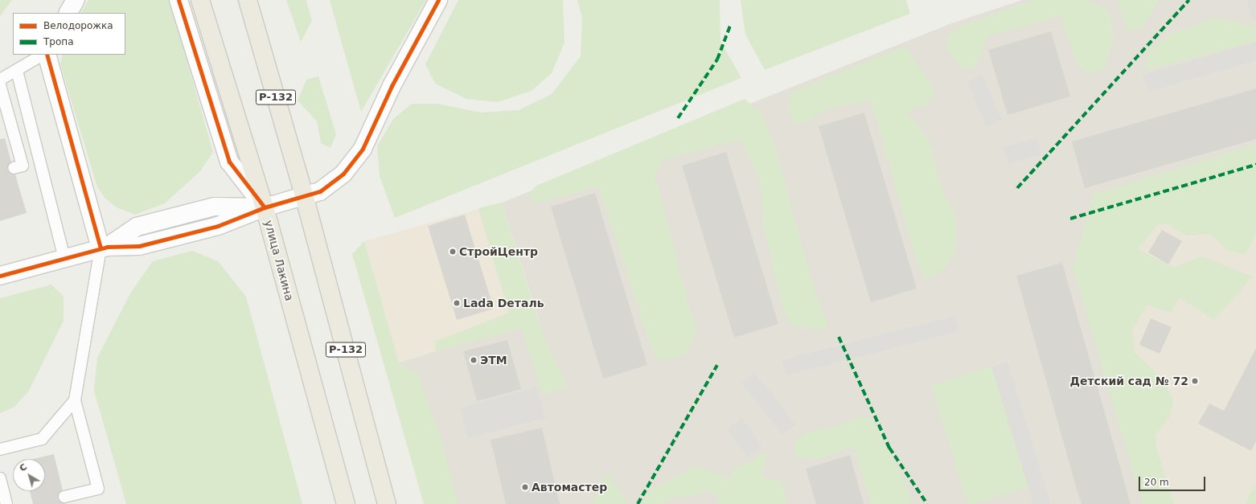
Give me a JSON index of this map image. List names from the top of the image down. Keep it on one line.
{"streets":{"highway":["Р-132","улица Лакина"]},"places":["СтройЦентр","Lada Dеталь","ЭТМ","Детский сад № 72","Автомастер"],"legend":["Велодорожка","Тропа"],"scale_bar":"20 m","north":"top left"}
